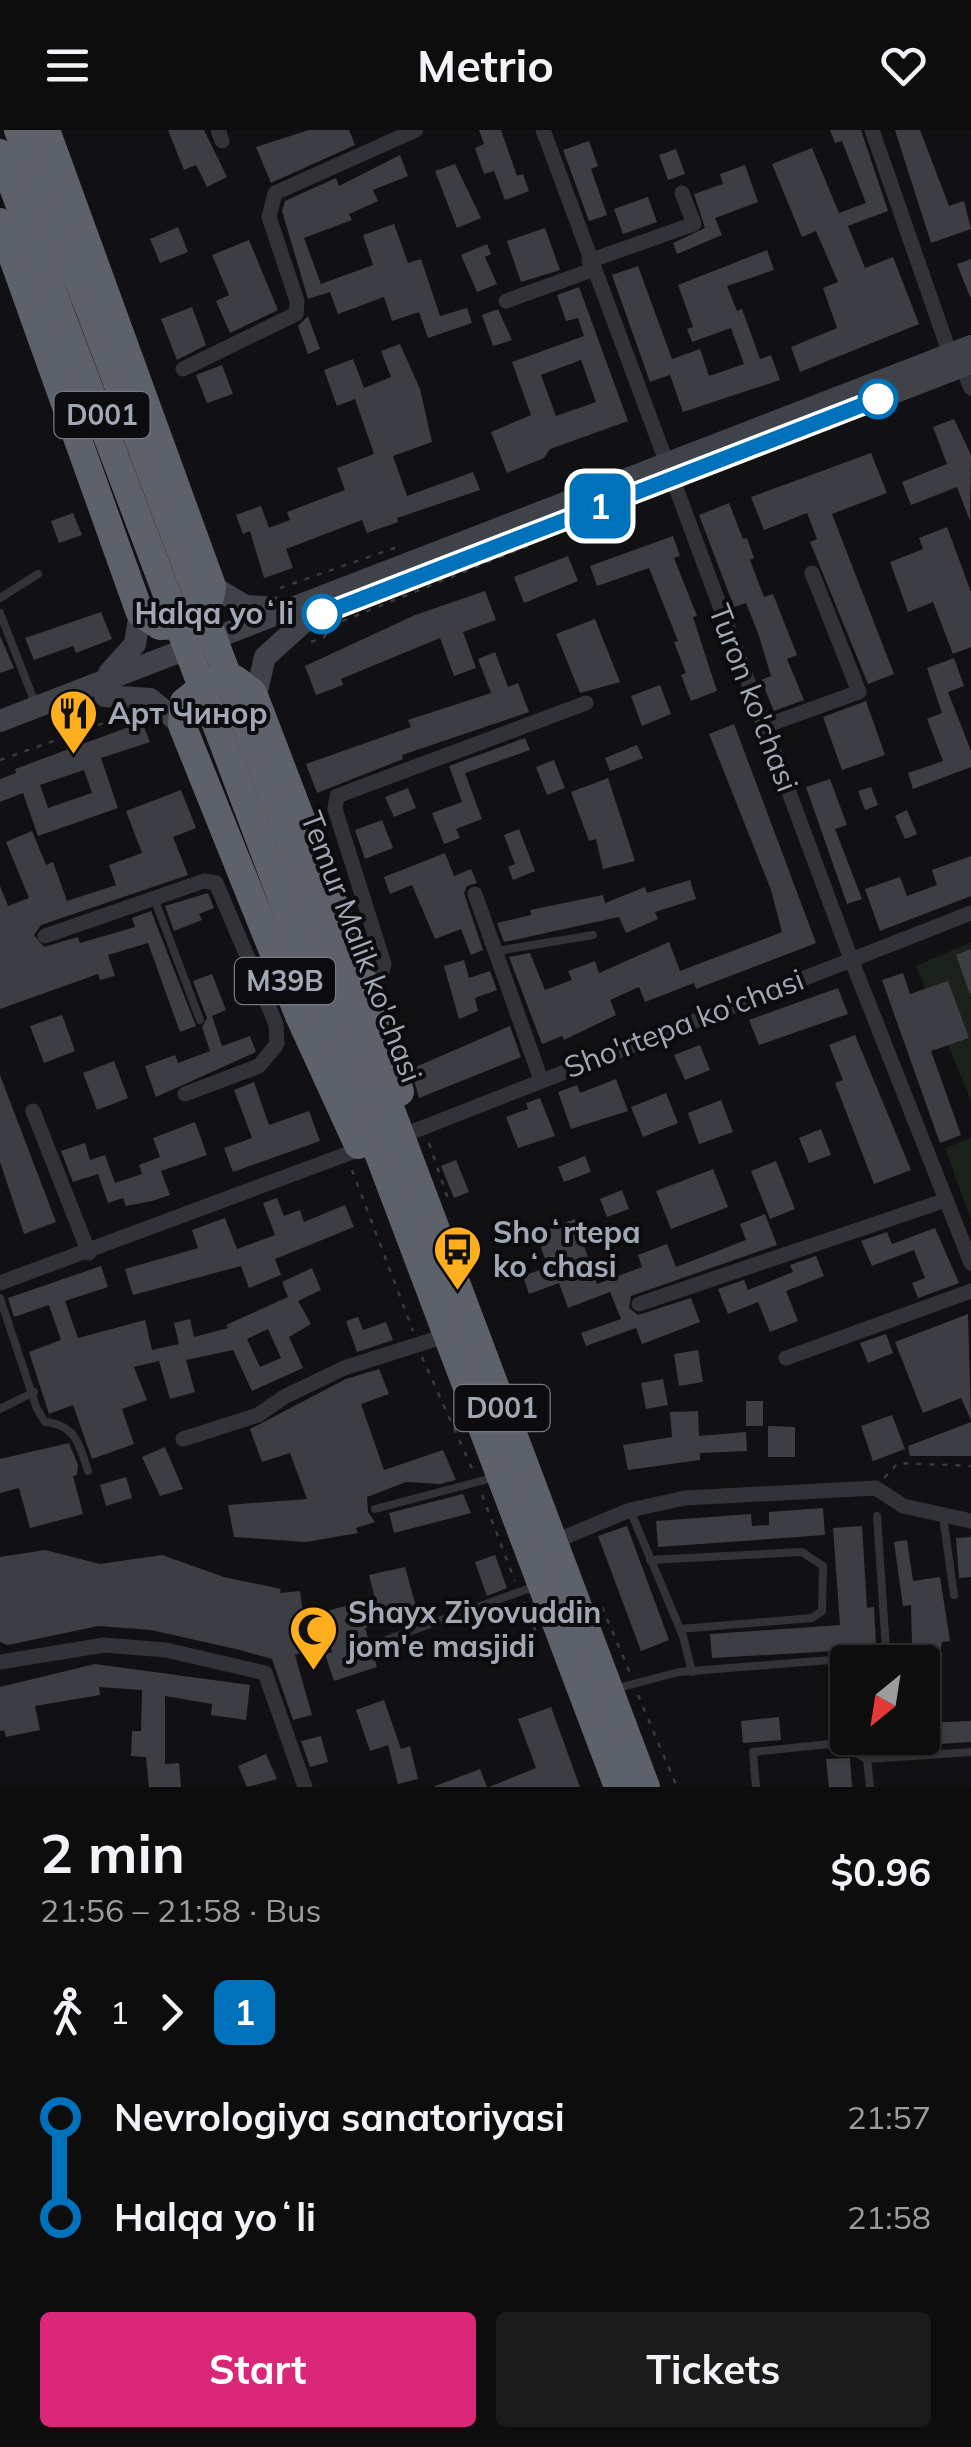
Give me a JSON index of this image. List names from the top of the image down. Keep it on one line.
{"streets":{"highway":["D001","Temur Malik ko'chasi","M39B"],"street":["Turon ko'chasi","Sho'rtepa ko'chasi"]},"crossings":[["Turon ko'chasi","Sho'rtepa ko'chasi"],["Temur Malik ko'chasi","M39B"],["Temur Malik ko'chasi","Sho'rtepa ko'chasi"],["M39B","Sho'rtepa ko'chasi"]],"places":{"other":["Halqa yoʻli"],"restaurant":["Арт Чинор"],"bus stop":["Shoʻrtepa koʻchasi"],"mosque":["Shayx Ziyovuddin jom'e masjidi"]},"lines":["bus line 1"],"north":"bottom left","page":{"header":"Metrio","on_map":"1","heading":["2 min","21:56 – 21:58 · Bus","$0.96"],"legs":["1","1"],"list":[{"name":"Nevrologiya sanatoriyasi","value":"21:57"},{"name":"Halqa yoʻli","value":"21:58"}],"buttons":["Start","Tickets"]}}
